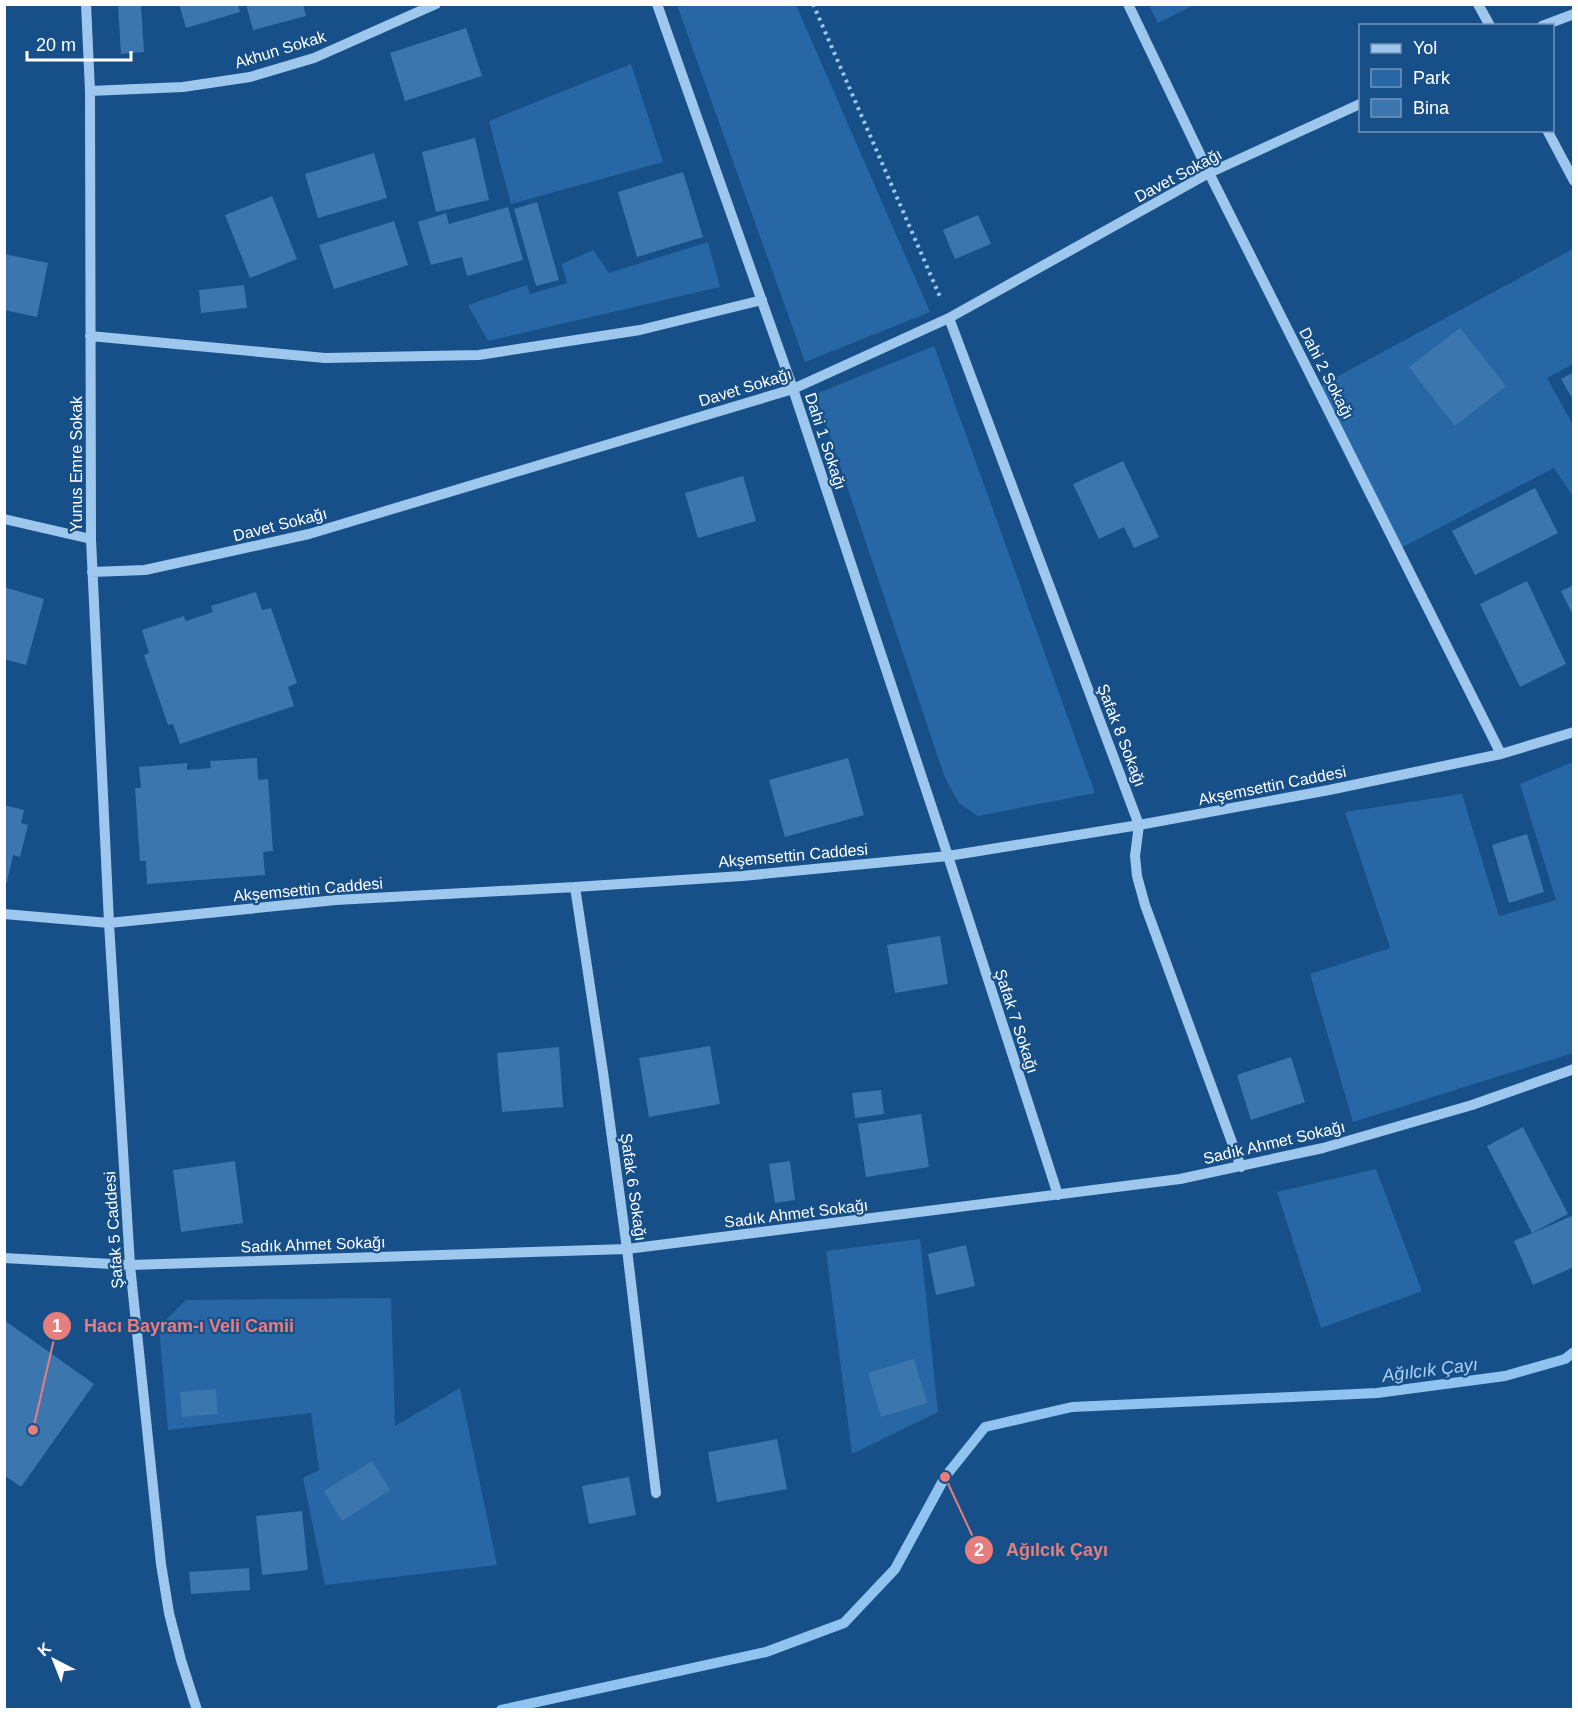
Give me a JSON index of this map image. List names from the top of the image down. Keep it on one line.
{"streets":{"street":["Akhun Sokak","Davet Sokağı","Dahi 2 Sokağı","Dahi 1 Sokağı","Yunus Emre Sokak","Şafak 8 Sokağı","Akşemsettin Caddesi","Şafak 7 Sokağı","Sadık Ahmet Sokağı","Şafak 6 Sokağı","Şafak 5 Caddesi"]},"crossings":[["Akhun Sokak","Yunus Emre Sokak"],["Davet Sokağı","Dahi 2 Sokağı"],["Davet Sokağı","Dahi 1 Sokağı"],["Davet Sokağı","Yunus Emre Sokak"],["Davet Sokağı","Şafak 8 Sokağı"],["Dahi 2 Sokağı","Akşemsettin Caddesi"],["Dahi 1 Sokağı","Akşemsettin Caddesi"],["Dahi 1 Sokağı","Şafak 7 Sokağı"],["Yunus Emre Sokak","Akşemsettin Caddesi"],["Yunus Emre Sokak","Şafak 5 Caddesi"],["Şafak 8 Sokağı","Akşemsettin Caddesi"],["Şafak 8 Sokağı","Sadık Ahmet Sokağı"],["Akşemsettin Caddesi","Şafak 7 Sokağı"],["Akşemsettin Caddesi","Şafak 6 Sokağı"],["Akşemsettin Caddesi","Şafak 5 Caddesi"],["Şafak 7 Sokağı","Sadık Ahmet Sokağı"],["Sadık Ahmet Sokağı","Şafak 6 Sokağı"],["Sadık Ahmet Sokağı","Şafak 5 Caddesi"]],"water":["Ağılcık Çayı"],"places":["Hacı Bayram-ı Veli Camii","Ağılcık Çayı"],"legend":["Yol","Park","Bina"],"scale_bar":"20 m","north":"top left"}
